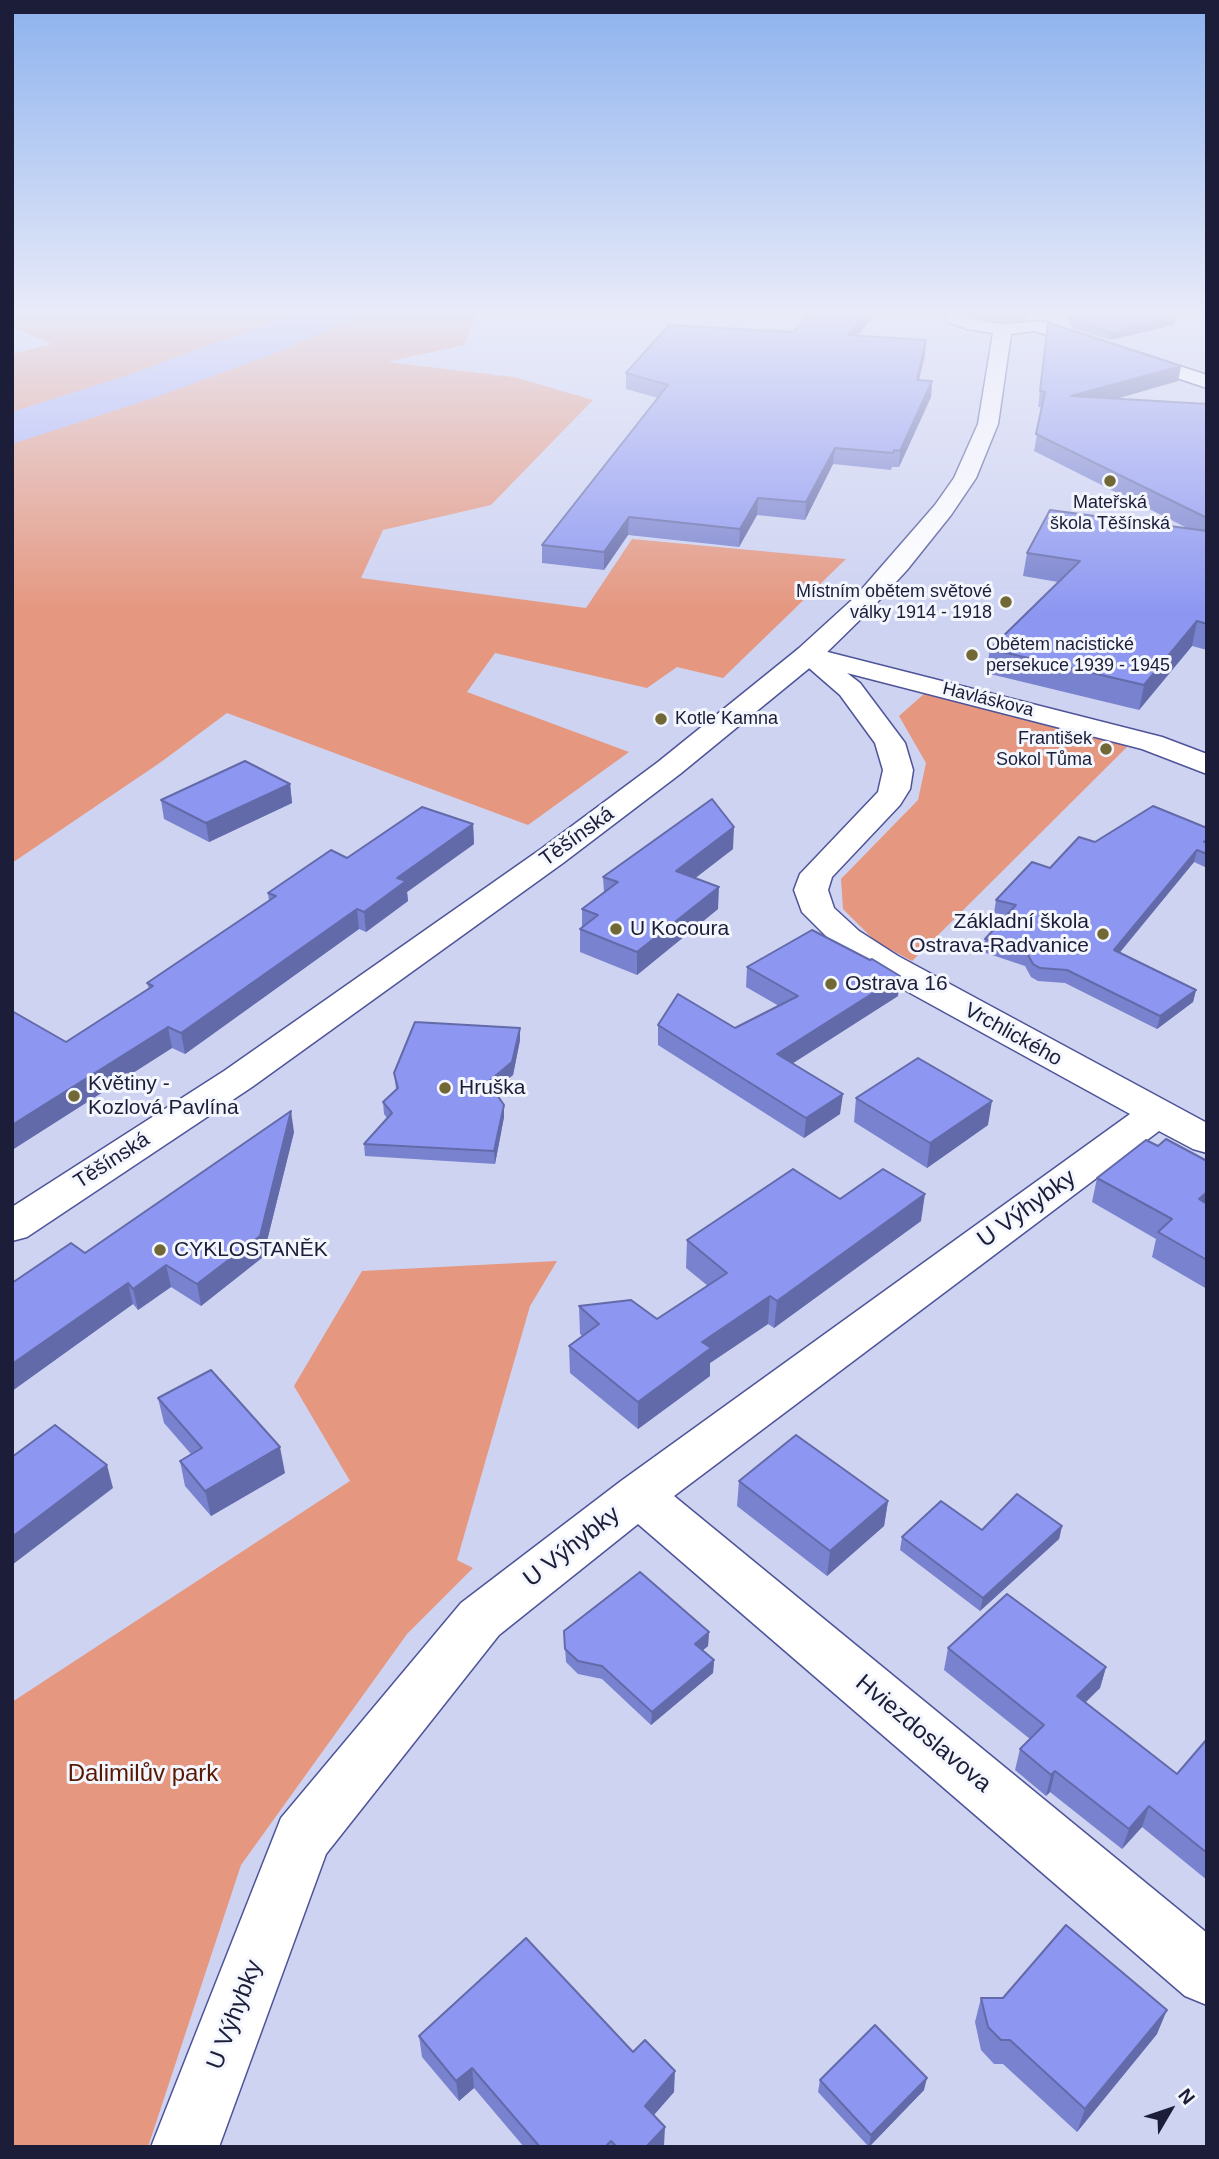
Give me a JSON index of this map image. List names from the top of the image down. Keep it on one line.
{"streets":{"street":["Havláskova","Těšínská","Vrchlického","U Výhybky","Hviezdoslavova"]},"crossings":[["Havláskova","Těšínská"],["Havláskova","Vrchlického"],["Těšínská","Vrchlického"],["Vrchlického","U Výhybky"],["U Výhybky","Hviezdoslavova"]],"parks":["Dalimilův park"],"places":["Mateřská škola Těšínská","Místním obětem světové války 1914 - 1918","Obětem nacistické persekuce 1939 - 1945","Kotle Kamna","František Sokol Tůma","U Kocoura","Základní škola Ostrava-Radvanice","Ostrava 16","Hruška","Květiny - Kozlová Pavlína","CYKLOSTANĚK"],"north":"top right"}
